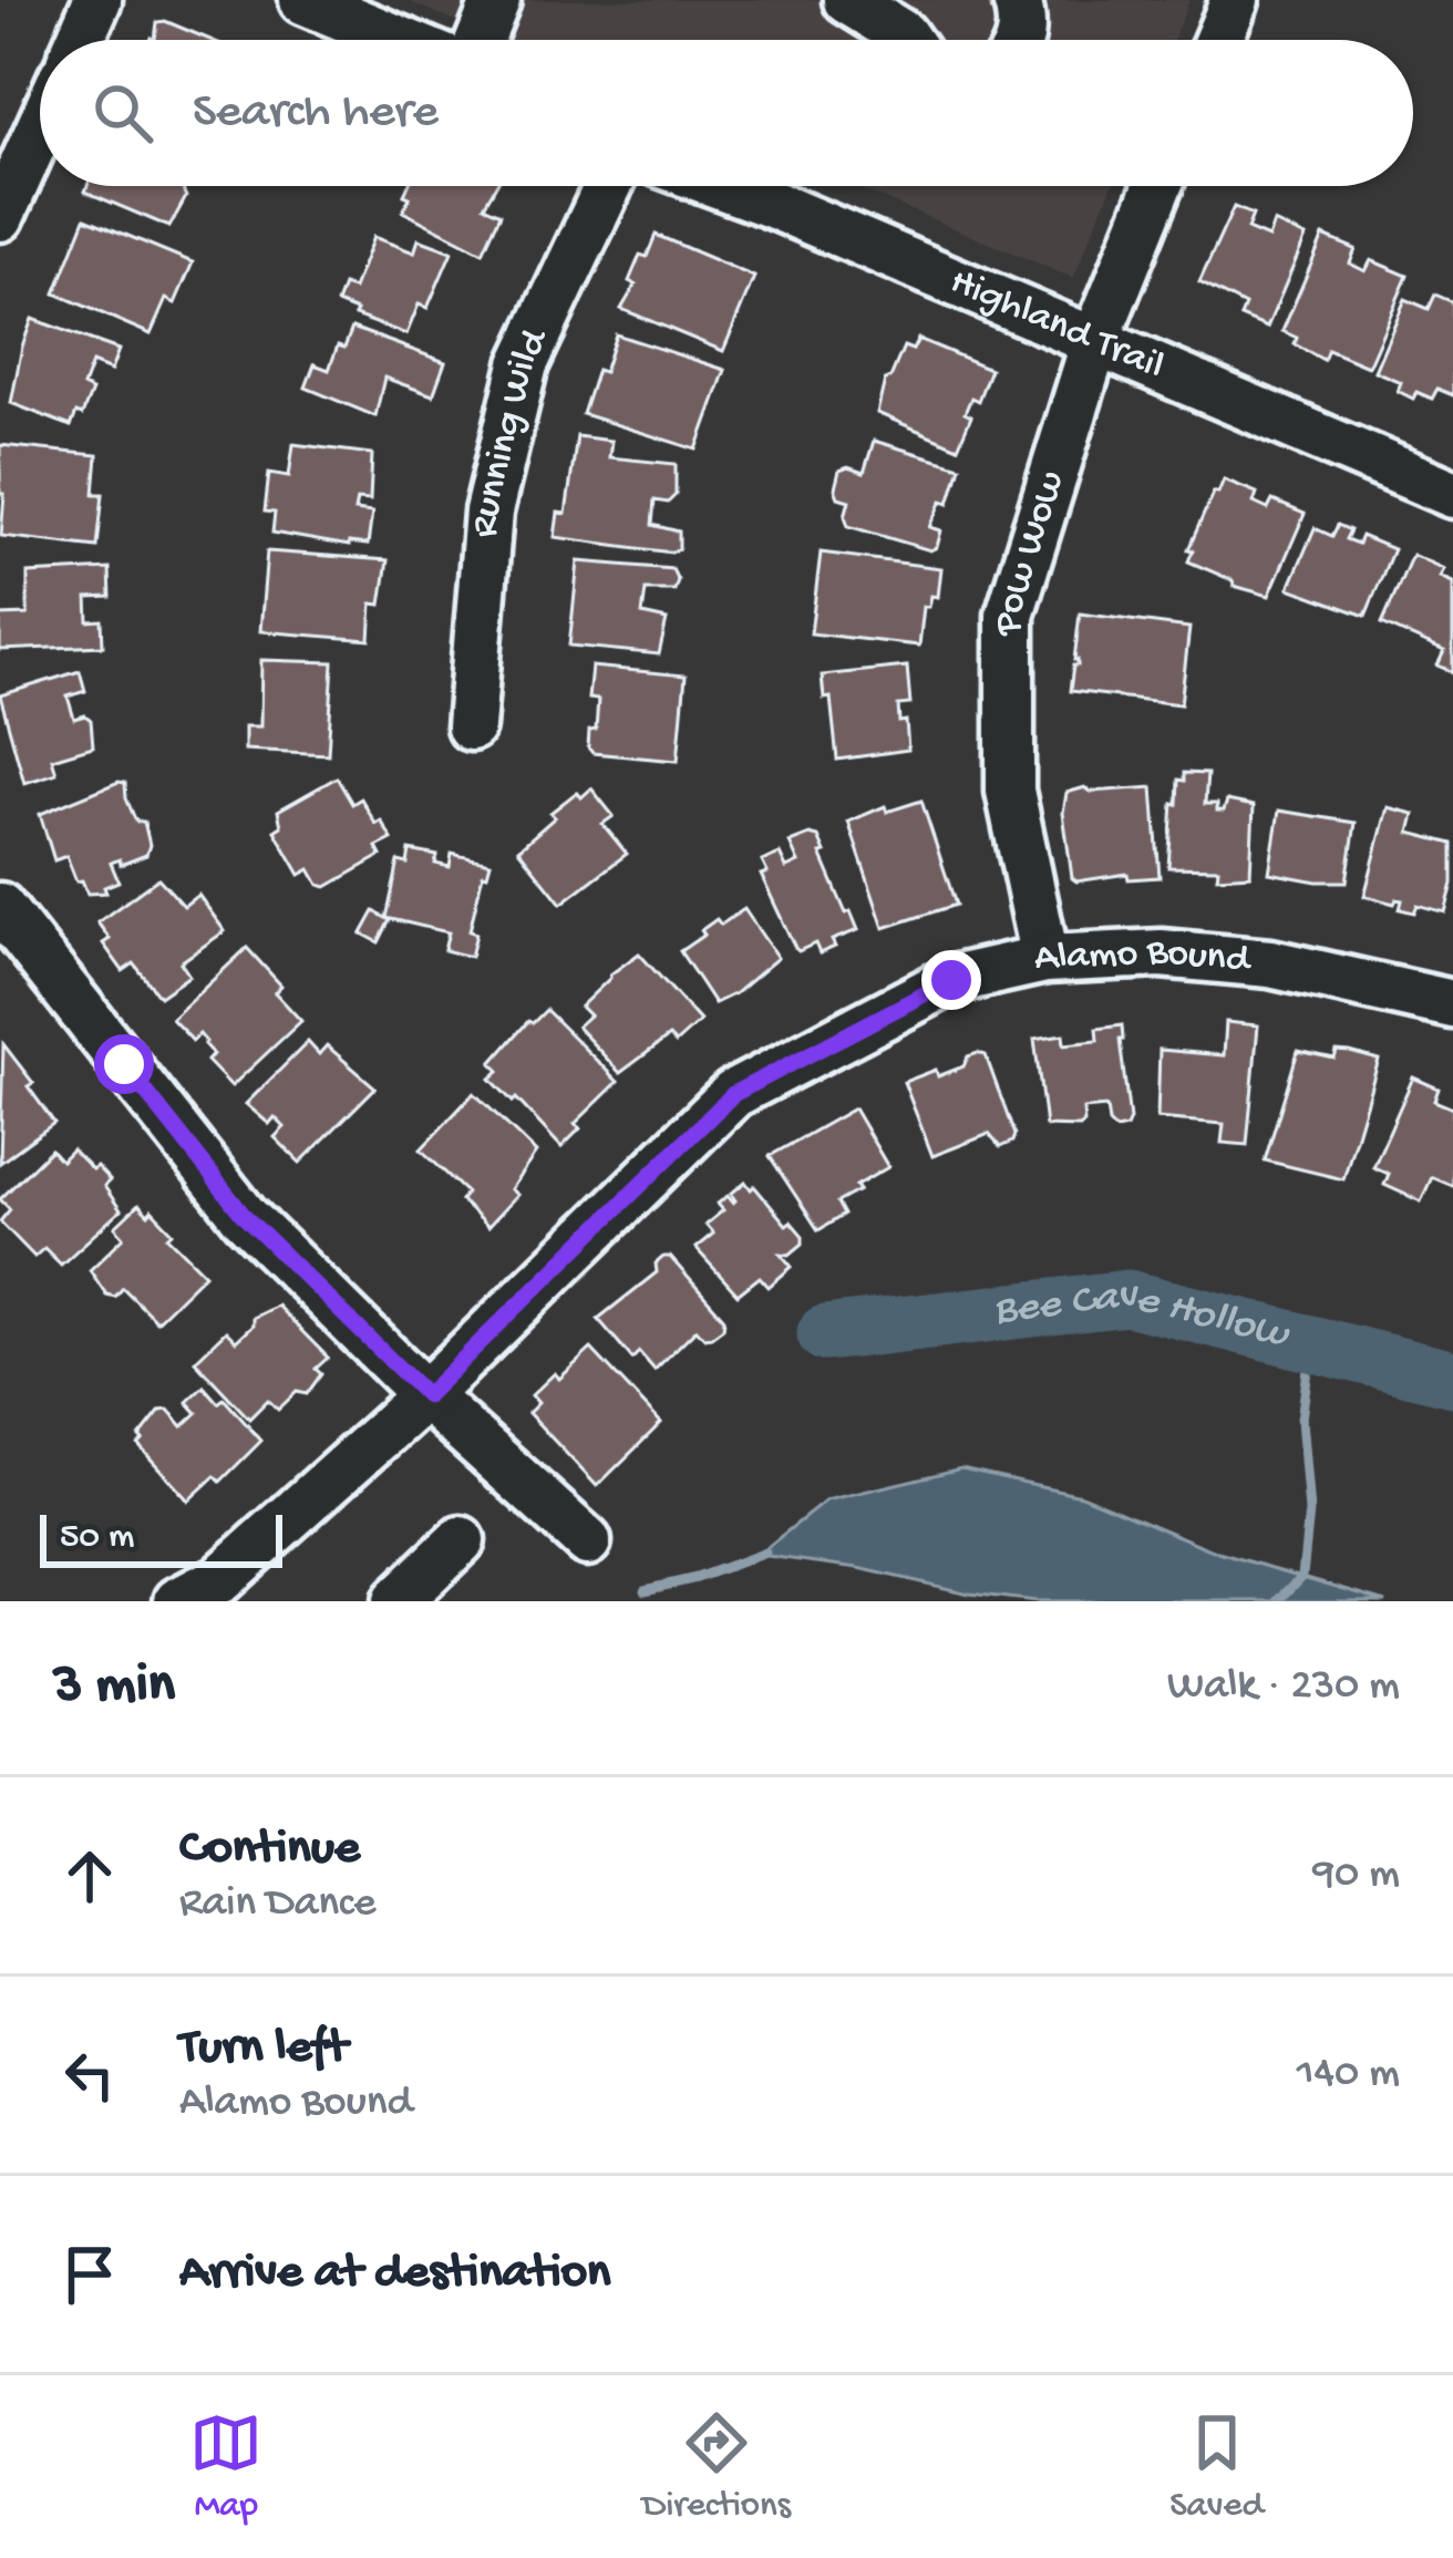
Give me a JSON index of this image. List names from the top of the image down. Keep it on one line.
{"streets":{"street":["Highland Trail","Running Wild","Pow Wow","Alamo Bound"]},"crossings":[["Highland Trail","Pow Wow"],["Pow Wow","Alamo Bound"]],"water":["Bee Cave Hollow"],"scale_bar":"50 m","page":{"search":"Search here","scale":"50 m","heading":["3 min","Walk · 230 m"],"list":[["Continue","Rain Dance","90 m"],["Turn left","Alamo Bound","140 m"],"Arrive at destination"],"nav":["Map","Directions","Saved"]}}
